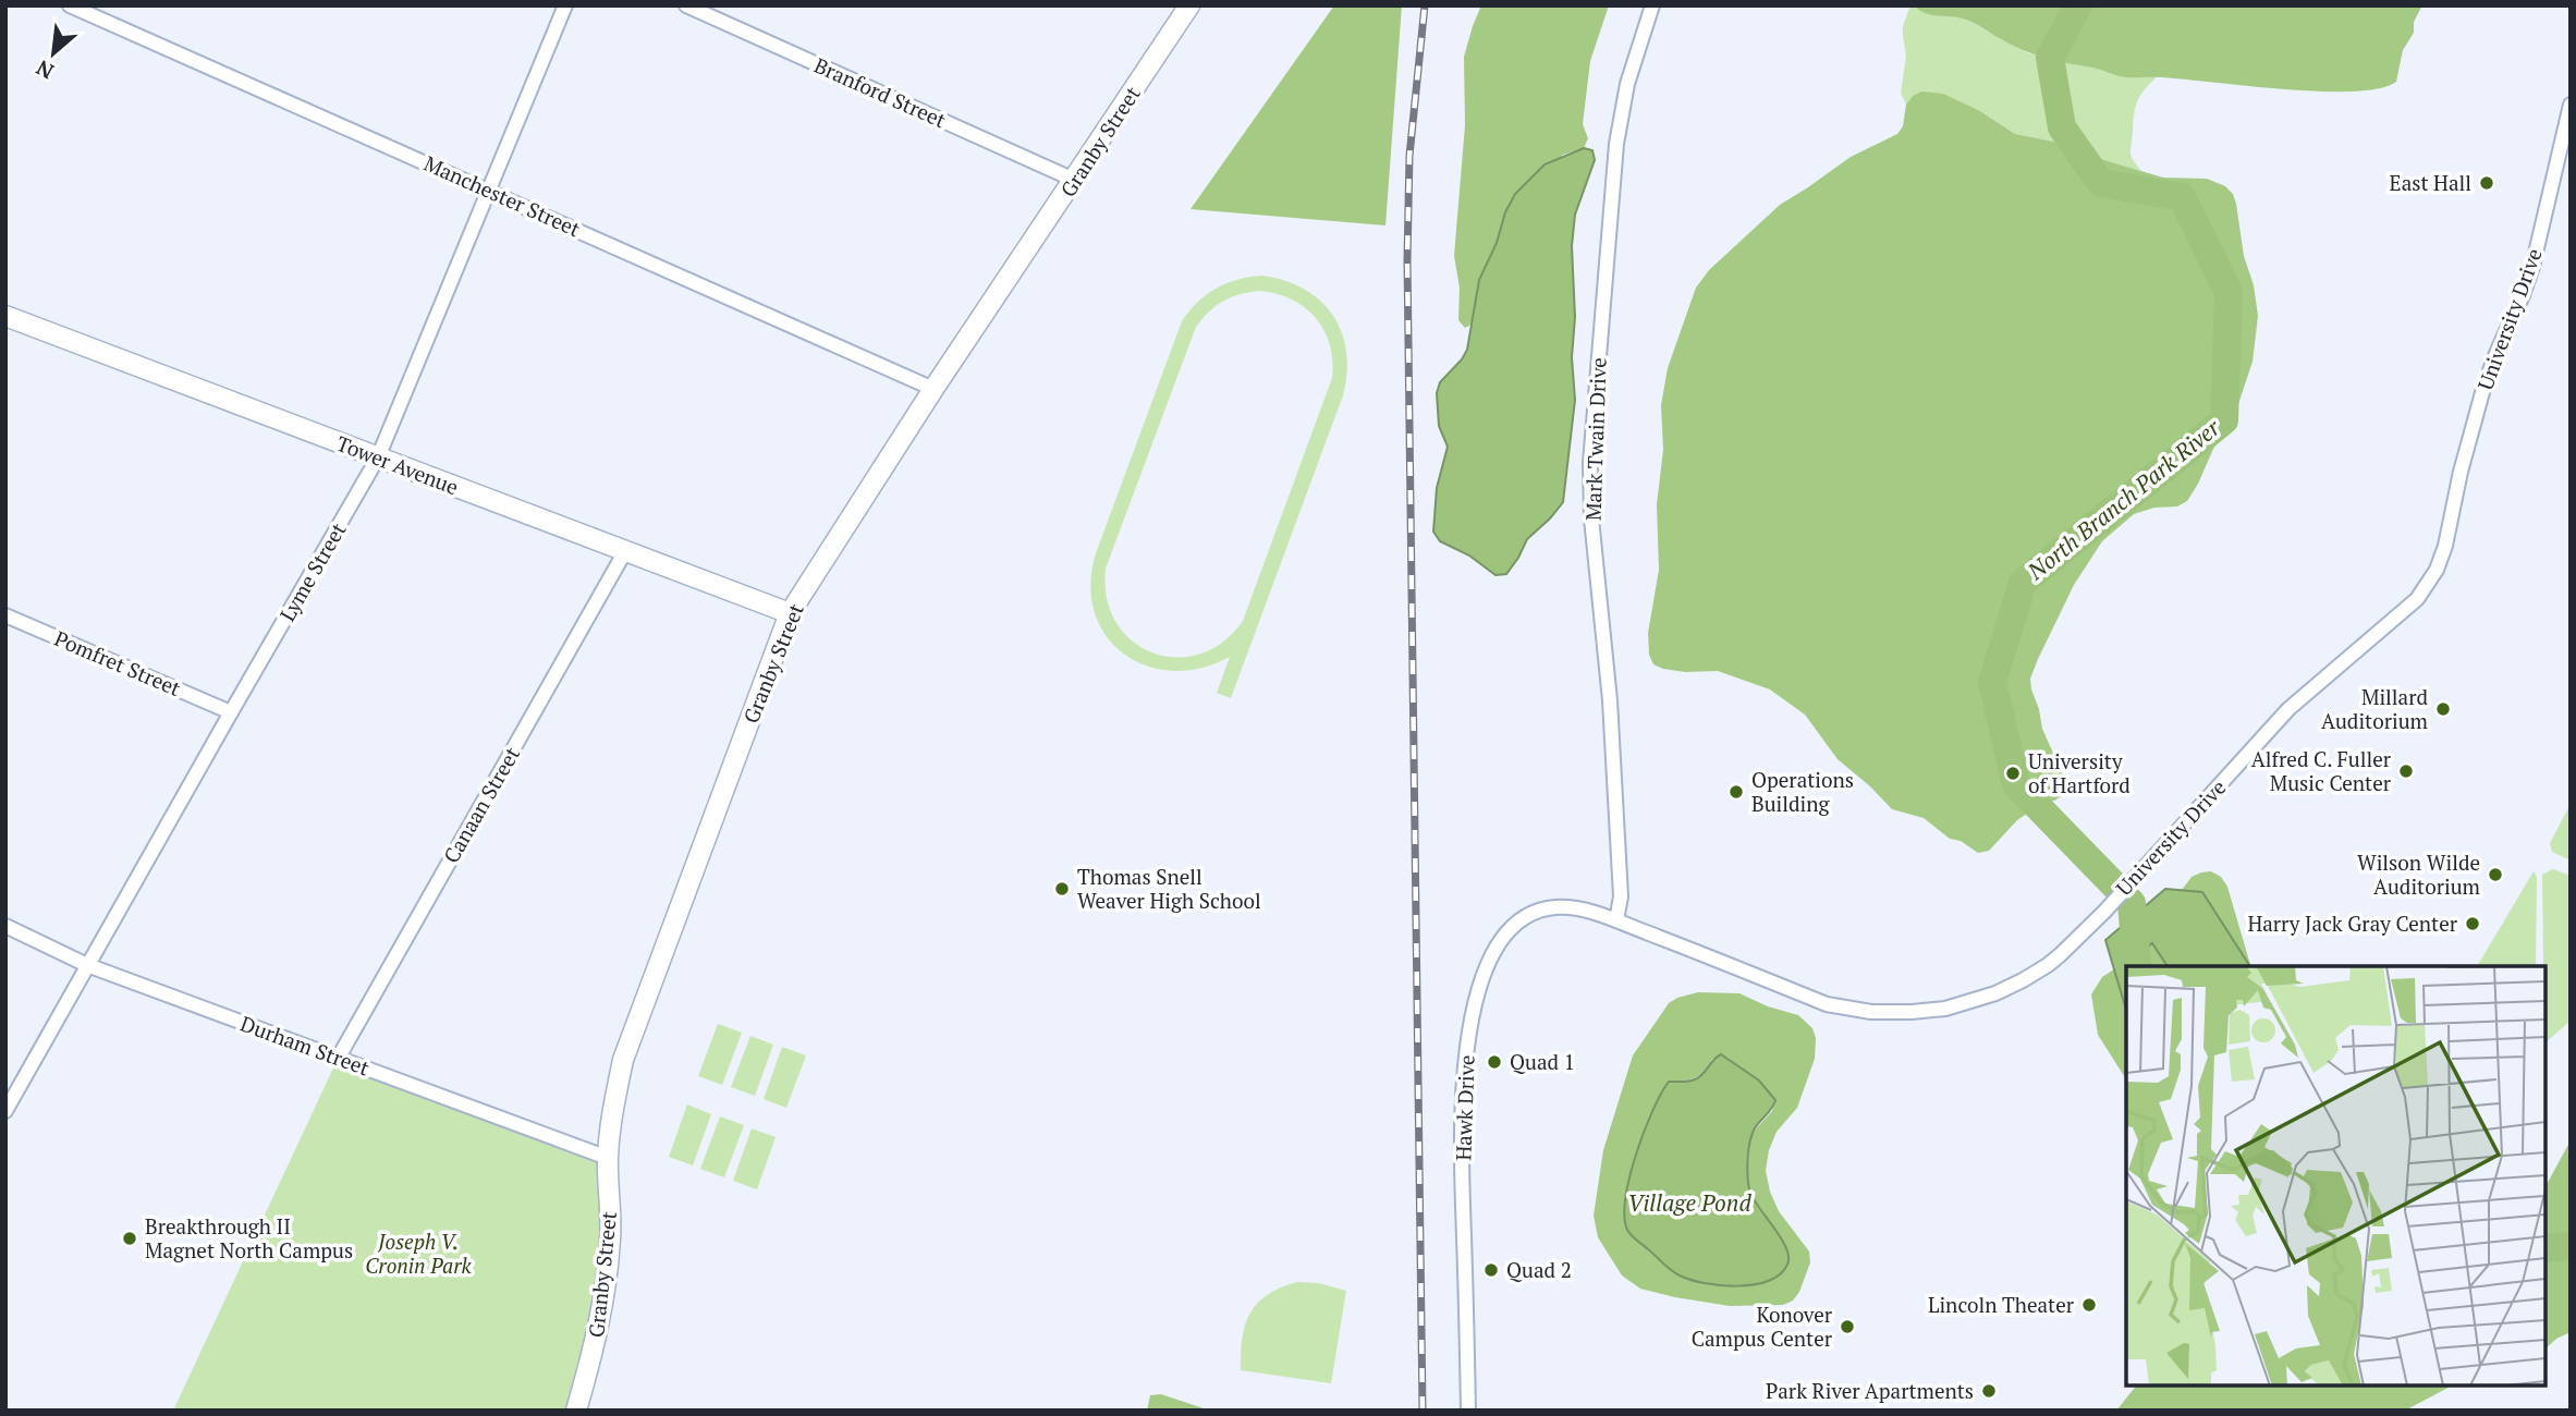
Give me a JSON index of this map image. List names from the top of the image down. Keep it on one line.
{"streets":{"main road":["Granby Street","Tower Avenue"],"street":["Branford Street","Manchester Street","University Drive","Mark Twain Drive","Lyme Street","Pomfret Street","Canaan Street","Durham Street","Hawk Drive"]},"crossings":[["Branford Street","Granby Street"],["Granby Street","Manchester Street"],["Granby Street","Tower Avenue"],["Granby Street","Durham Street"],["Manchester Street","Lyme Street"],["University Drive","Mark Twain Drive"],["University Drive","Hawk Drive"],["Mark Twain Drive","Hawk Drive"],["Tower Avenue","Lyme Street"],["Tower Avenue","Canaan Street"],["Lyme Street","Pomfret Street"],["Lyme Street","Durham Street"],["Canaan Street","Durham Street"]],"water":["North Branch Park River","Village Pond"],"parks":["Joseph V. Cronin Park"],"places":["East Hall","Millard Auditorium","Alfred C. Fuller Music Center","University of Hartford","Operations Building","Wilson Wilde Auditorium","Thomas Snell Weaver High School","Harry Jack Gray Center","Quad 1","Breakthrough II Magnet North Campus","Quad 2","Lincoln Theater","Konover Campus Center","Park River Apartments"],"north":"bottom left"}
